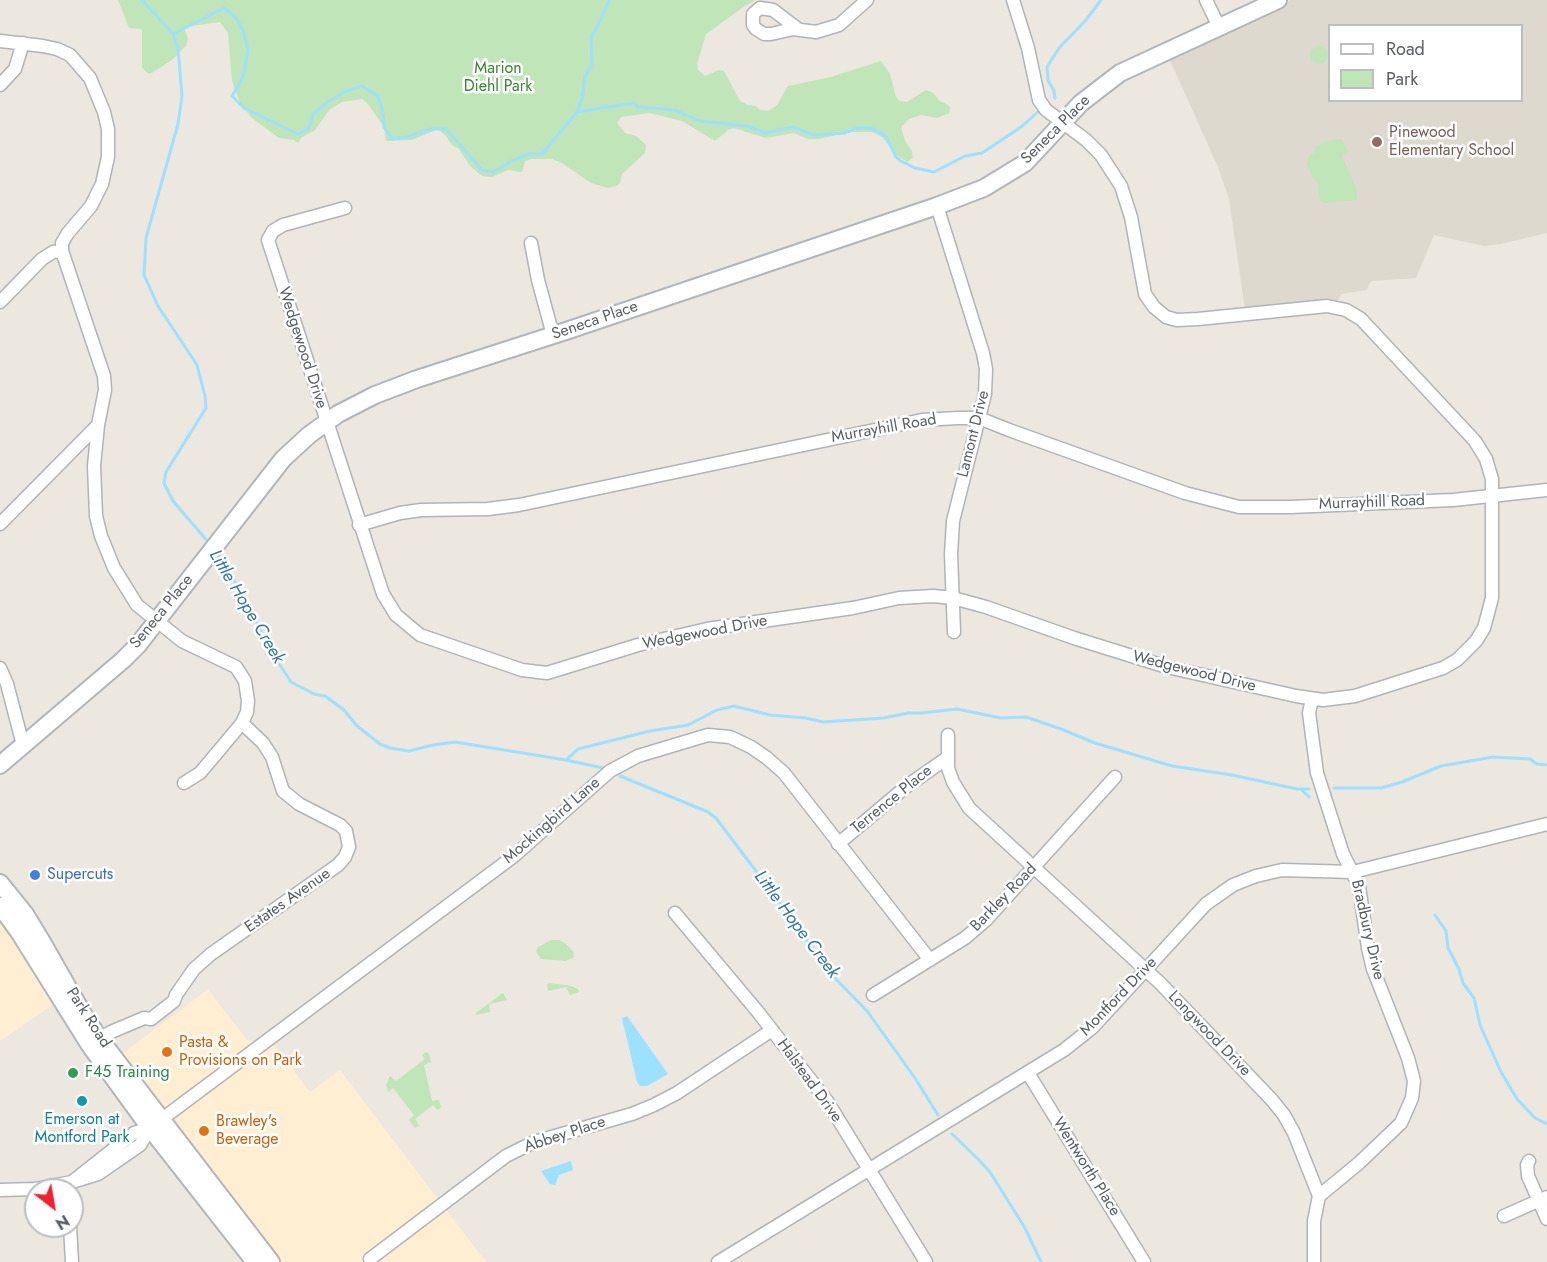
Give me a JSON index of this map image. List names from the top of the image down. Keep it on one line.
{"streets":{"street":["Seneca Place","Wedgewood Drive","Murrayhill Road","Lamont Drive","Terrence Place","Mockingbird Lane","Barkley Road","Estates Avenue","Bradbury Drive","Montford Drive","Park Road","Longwood Drive","Halstead Drive","Abbey Place","Wentworth Place"]},"crossings":[["Seneca Place","Wedgewood Drive"],["Seneca Place","Lamont Drive"],["Wedgewood Drive","Murrayhill Road"],["Wedgewood Drive","Lamont Drive"],["Wedgewood Drive","Bradbury Drive"],["Murrayhill Road","Lamont Drive"],["Terrence Place","Mockingbird Lane"],["Terrence Place","Longwood Drive"],["Mockingbird Lane","Barkley Road"],["Mockingbird Lane","Park Road"],["Barkley Road","Longwood Drive"],["Estates Avenue","Park Road"],["Bradbury Drive","Montford Drive"],["Bradbury Drive","Longwood Drive"],["Montford Drive","Longwood Drive"],["Montford Drive","Halstead Drive"],["Montford Drive","Wentworth Place"],["Halstead Drive","Abbey Place"]],"water":["Little Hope Creek"],"parks":["Marion Diehl Park"],"places":["Pinewood Elementary School","Supercuts","Pasta & Provisions on Park","F45 Training","Emerson at Montford Park","Brawley's Beverage"],"legend":["Road","Park"],"north":"bottom right"}
